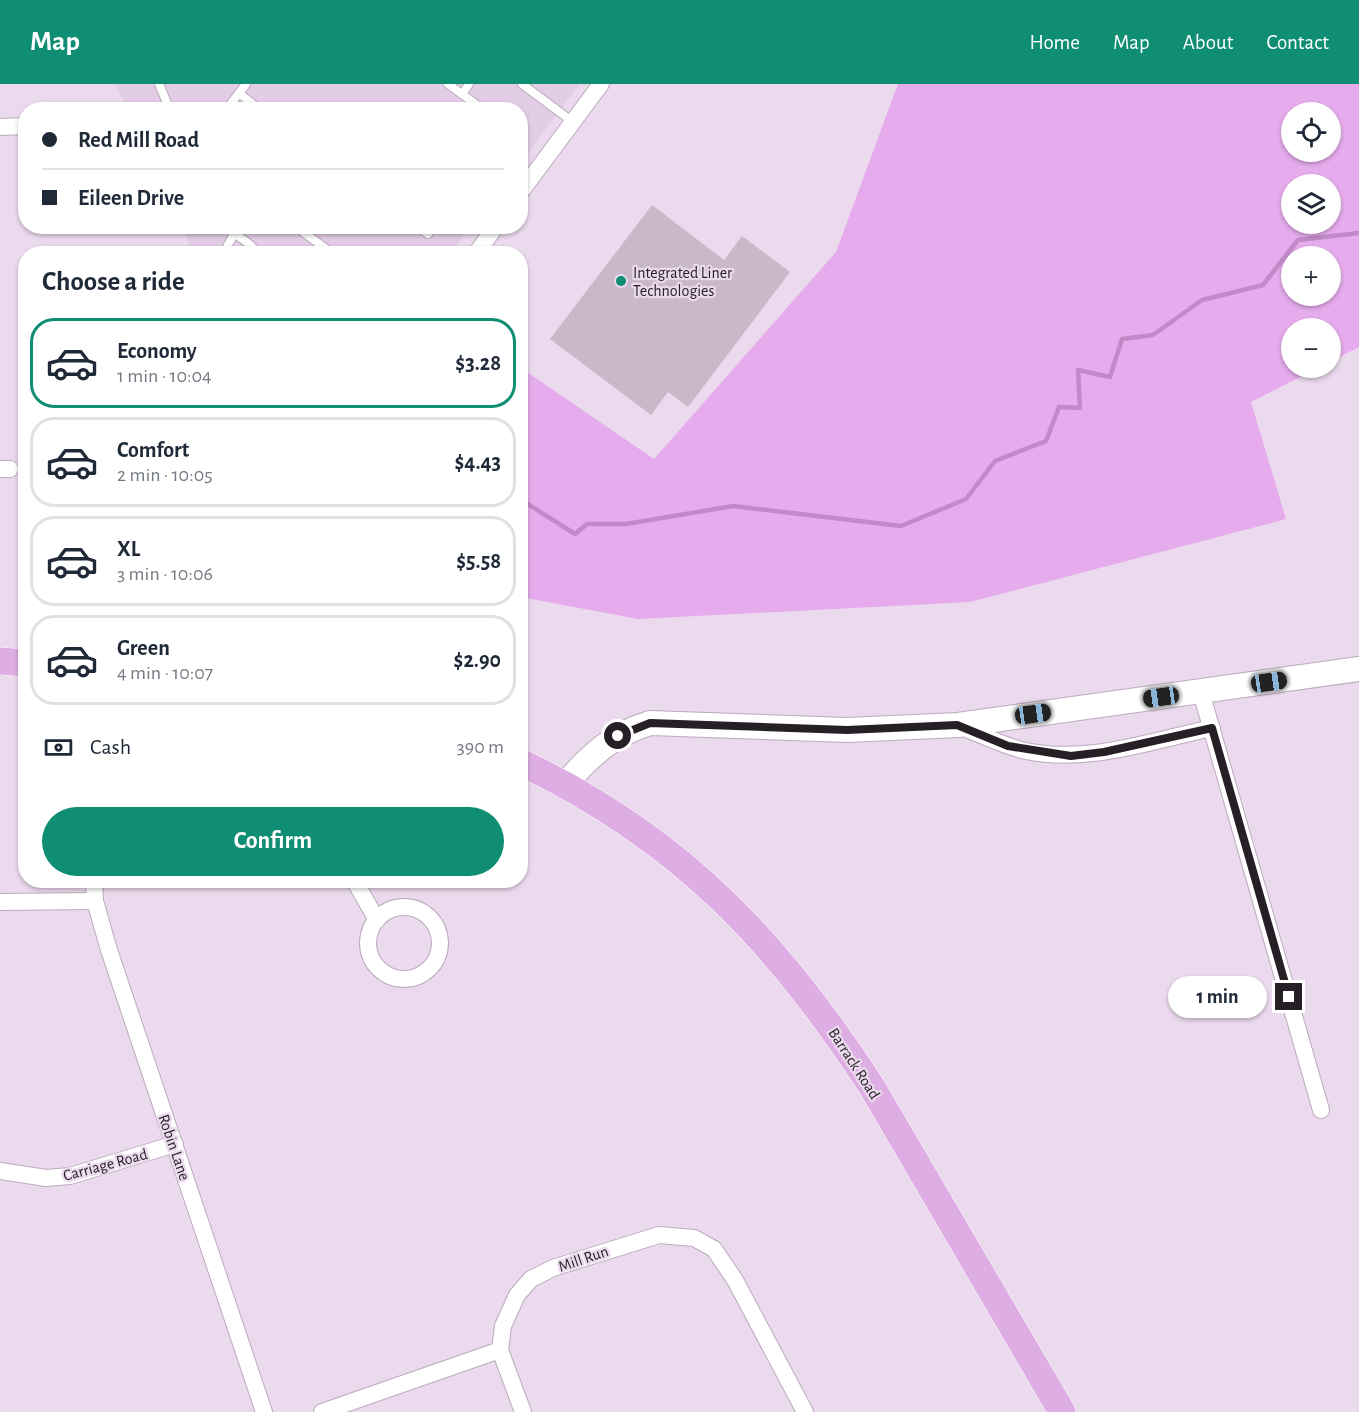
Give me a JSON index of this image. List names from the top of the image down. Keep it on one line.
{"streets":{"main road":["Barrack Road"],"street":["Robin Lane","Carriage Road","Mill Run"]},"crossings":[["Robin Lane","Carriage Road"]],"places":["Integrated Liner Technologies"],"page":{"header":"Map","nav":["Home","Map","About","Contact"],"map_buttons":["+","−"],"banner":["Red Mill Road","Eileen Drive"],"heading":"Choose a ride","list":[{"name":"Economy","note":"1 min · 10:04","value":"$3.28"},{"name":"Comfort","note":"2 min · 10:05","value":"$4.43"},{"name":"XL","note":"3 min · 10:06","value":"$5.58"},{"name":"Green","note":"4 min · 10:07","value":"$2.90"}],"pay":["Cash","390 m"],"buttons":"Confirm","bubble":"1 min"}}
